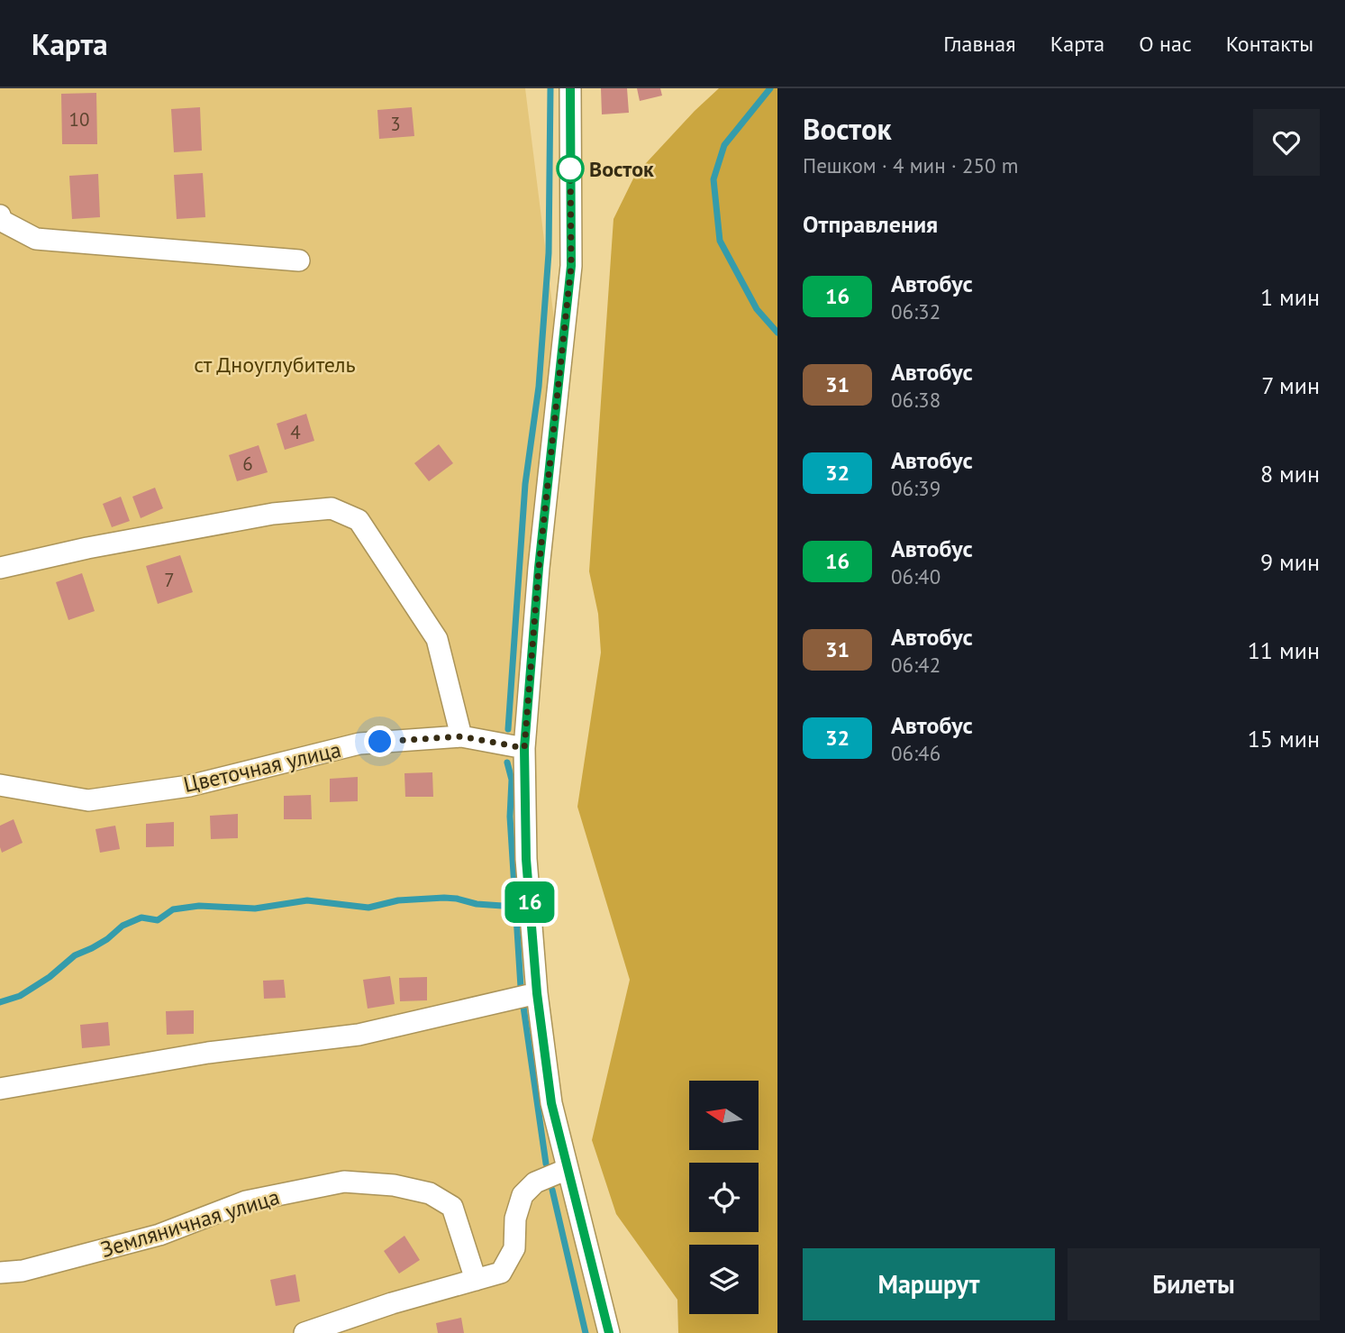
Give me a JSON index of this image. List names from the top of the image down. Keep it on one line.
{"streets":{"street":["Цветочная улица","Земляничная улица"]},"parks":["ст Дноуглубитель"],"places":["Восток"],"lines":["bus line 16"],"house_numbers":["10","3","4","6","7"],"north":"left","page":{"header":"Карта","nav":["Главная","Карта","О нас","Контакты"],"on_map":"16","heading":[["Восток","Пешком · 4 мин · 250 m"],"Отправления"],"list":[{"mark":"16","name":"Автобус","note":"06:32","value":"1 мин"},{"mark":"31","name":"Автобус","note":"06:38","value":"7 мин"},{"mark":"32","name":"Автобус","note":"06:39","value":"8 мин"},{"mark":"16","name":"Автобус","note":"06:40","value":"9 мин"},{"mark":"31","name":"Автобус","note":"06:42","value":"11 мин"},{"mark":"32","name":"Автобус","note":"06:46","value":"15 мин"}],"buttons":["Маршрут","Билеты"]}}
